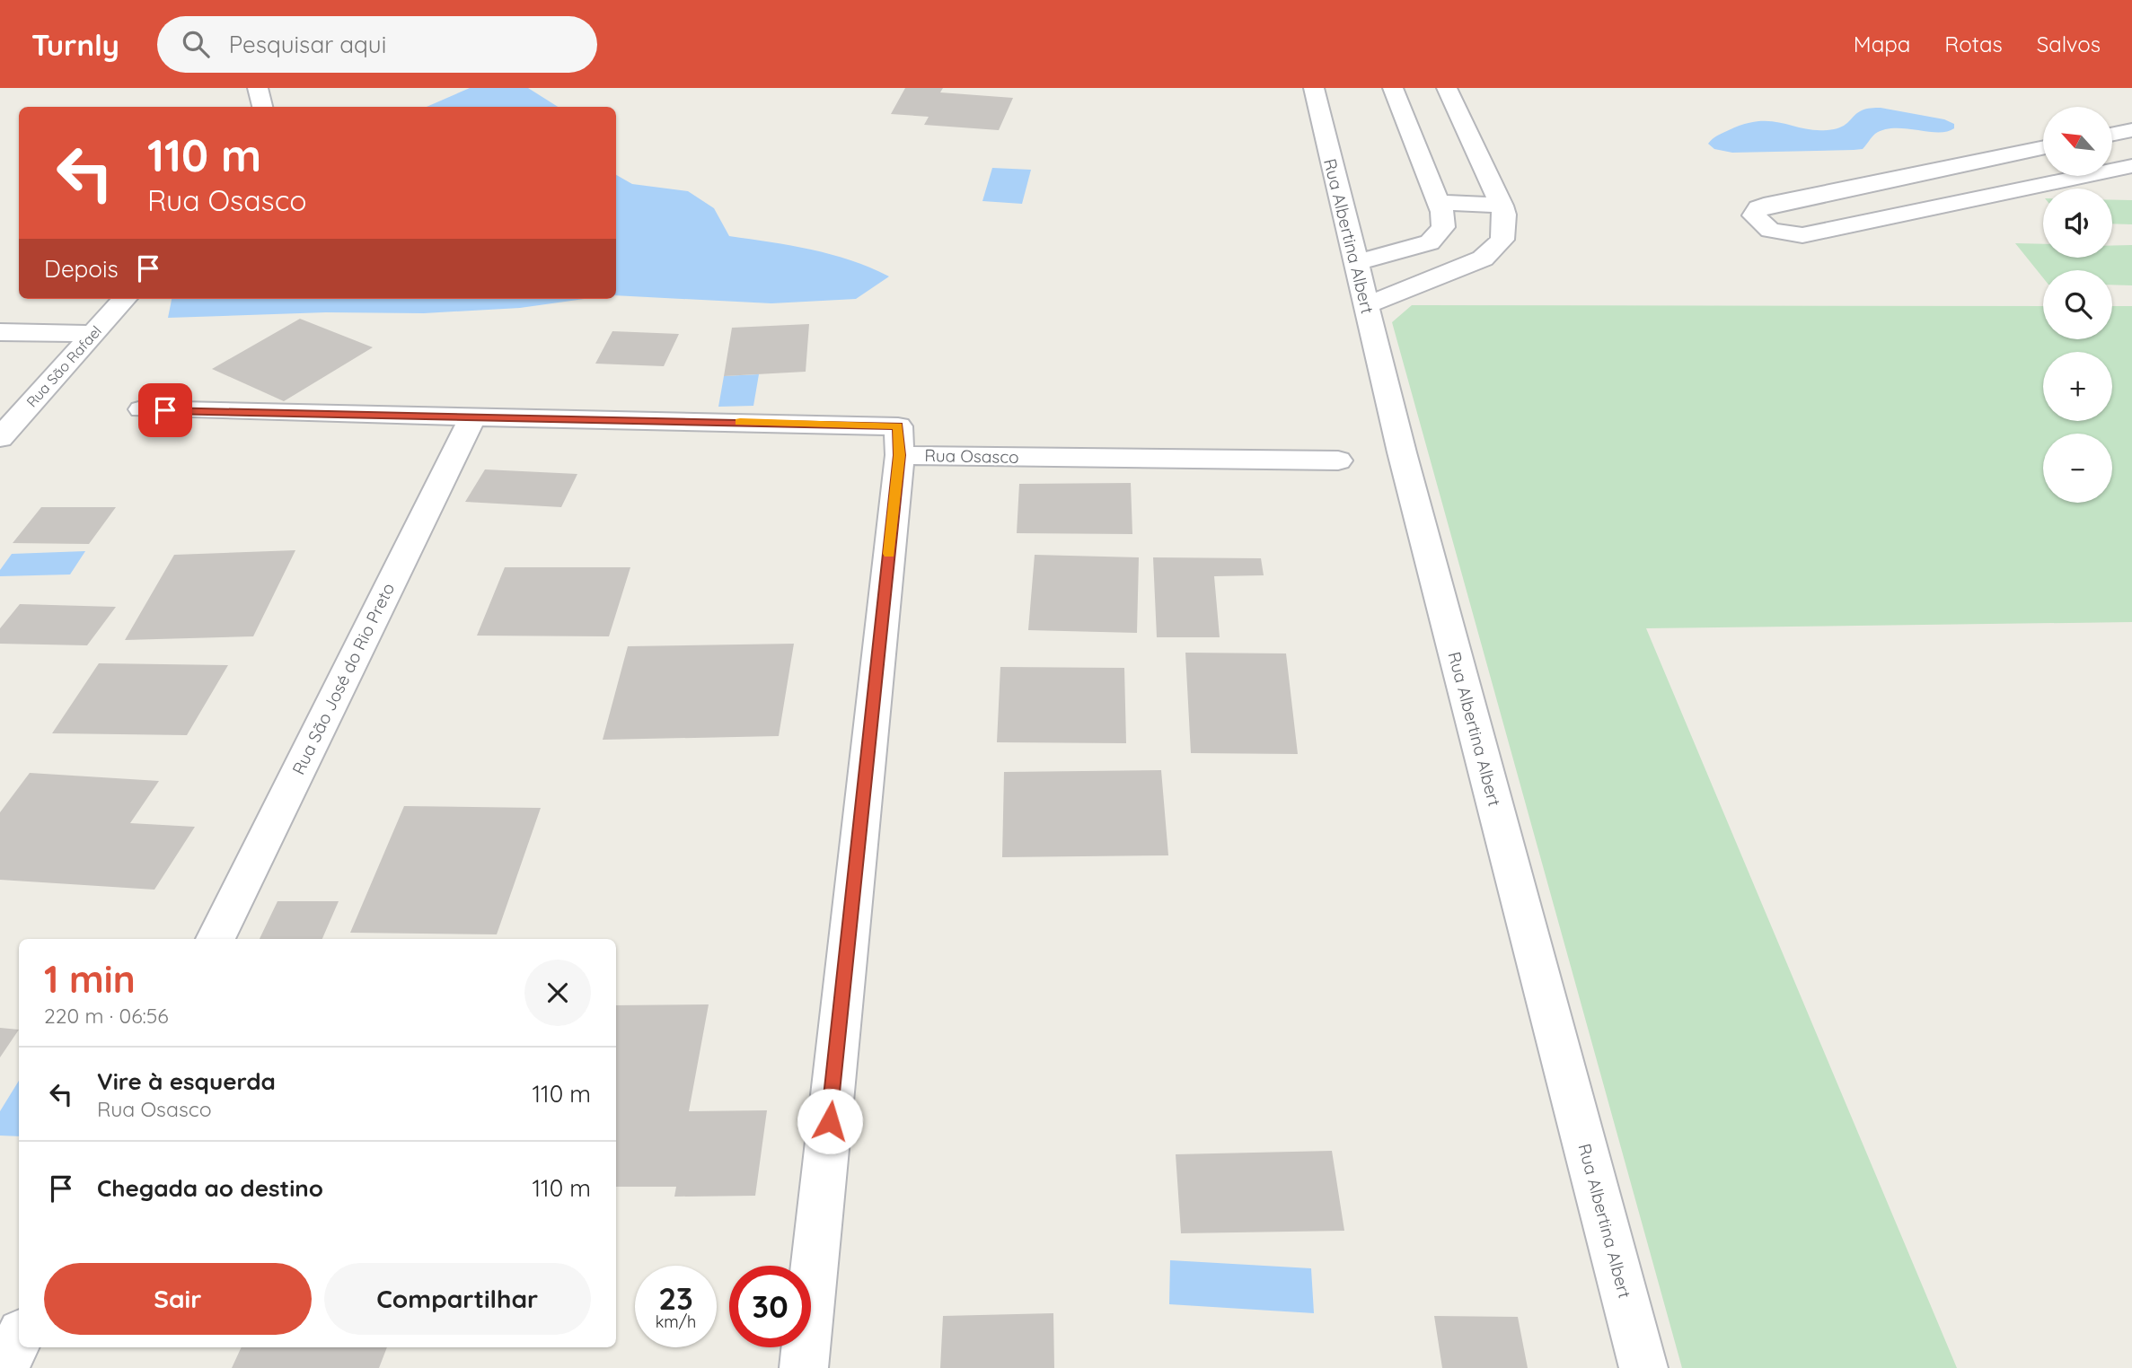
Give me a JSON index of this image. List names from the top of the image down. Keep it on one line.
{"streets":{"street":["Rua Albertina Albert","Rua São Rafael","Rua Osasco","Rua São José do Rio Preto"]},"crossings":[["Rua Osasco","Rua São José do Rio Preto"]],"north":"top left","page":{"header":"Turnly","search":"Pesquisar aqui","nav":["Mapa","Rotas","Salvos"],"map_buttons":["+","−"],"turn":["110 m","Rua Osasco"],"then":"Depois","heading":["1 min","220 m · 06:56"],"list":[{"name":"Vire à esquerda","note":"Rua Osasco","value":"110 m"},{"name":"Chegada ao destino","value":"110 m"}],"buttons":["Sair","Compartilhar"],"speed":"23 km/h","limit":"30"}}
